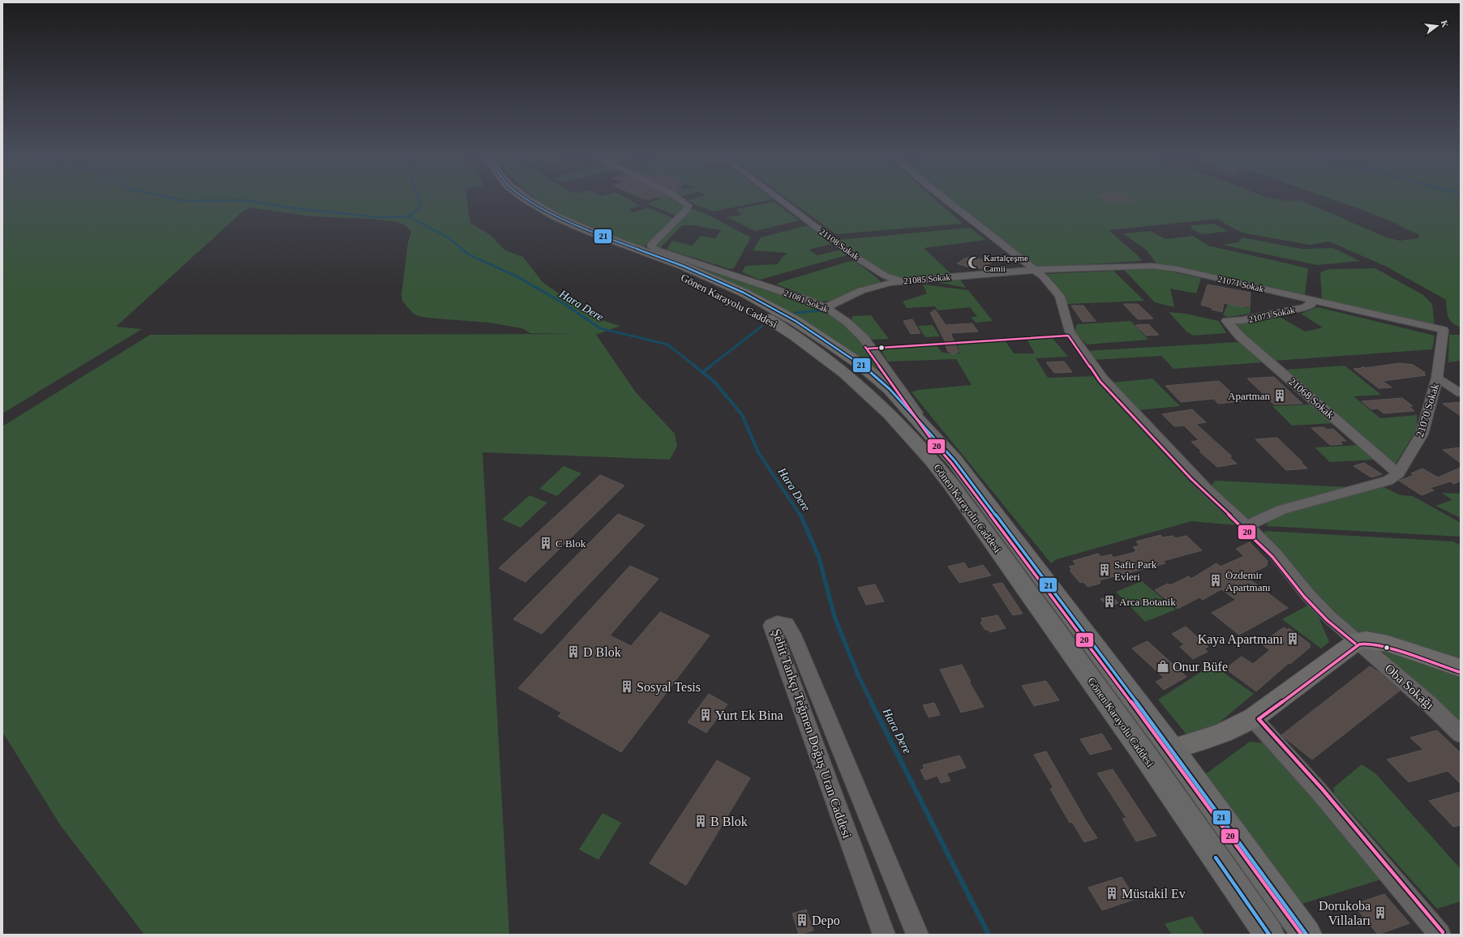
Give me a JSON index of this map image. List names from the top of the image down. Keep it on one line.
{"streets":{"highway":["Gönen Karayolu Caddesi"],"street":["21108 Sokak","21085 Sokak","21071 Sokak","21081 Sokak","21073 Sokak","21068 Sokak","21070 Sokak","Oba Sokağı","Şehit Tankçı Teğmen Doğuş Uran Caddesi"]},"crossings":[["21108 Sokak","21085 Sokak"],["21085 Sokak","21071 Sokak"],["21085 Sokak","21081 Sokak"],["21085 Sokak","Oba Sokağı"],["21071 Sokak","21073 Sokak"],["21071 Sokak","21070 Sokak"],["21071 Sokak","Oba Sokağı"],["Gönen Karayolu Caddesi","21081 Sokak"],["21073 Sokak","21068 Sokak"],["21068 Sokak","21070 Sokak"]],"water":["Hara Dere"],"places":{"mosque":["Kartalçeşme Camii"],"building":["Apartman","C Blok","Safir Park Evleri","Özdemir Apartmanı","Arca Botanik","Kaya Apartmanı","D Blok","Sosyal Tesis","Yurt Ek Bina","B Blok","Müstakil Ev","Dorukoba Villaları","Depo"],"shop":["Onur Büfe"]},"lines":["transit line 21","transit line 20"],"north":"right"}
